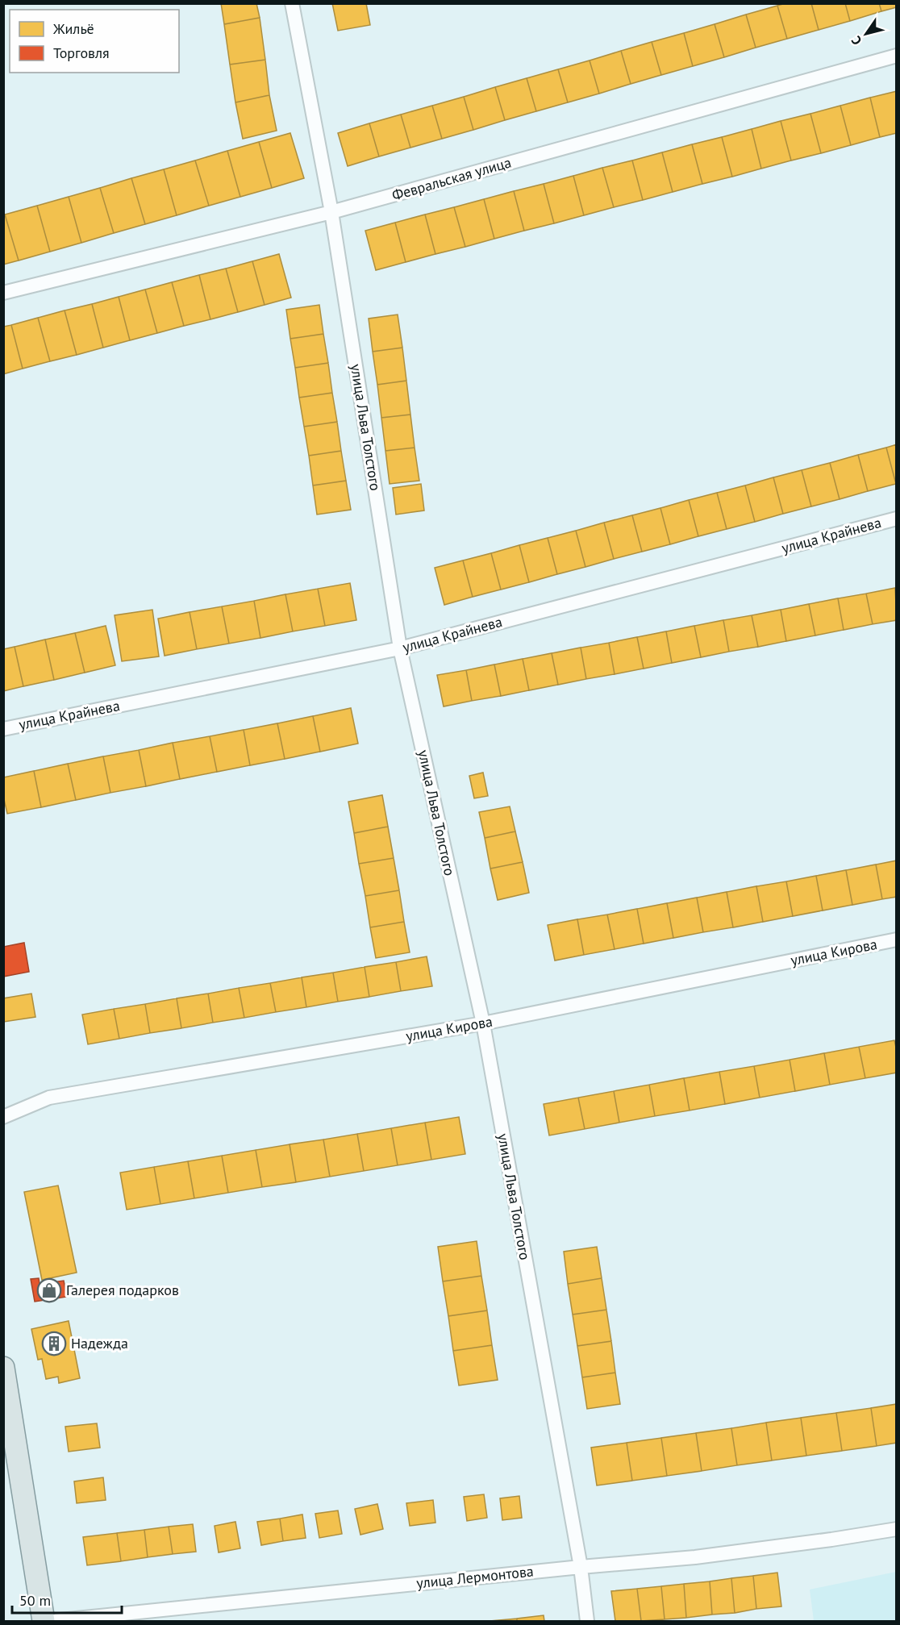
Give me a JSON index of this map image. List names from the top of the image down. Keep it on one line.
{"streets":{"street":["Февральская улица","улица Льва Толстого","улица Крайнева","улица Кирова","улица Лермонтова"]},"crossings":[["Февральская улица","улица Льва Толстого"],["улица Льва Толстого","улица Крайнева"],["улица Льва Толстого","улица Кирова"],["улица Льва Толстого","улица Лермонтова"]],"places":{"shop":["Галерея подарков"],"building":["Надежда"]},"legend":["Жильё","Торговля"],"scale_bar":"50 m","north":"bottom left"}
